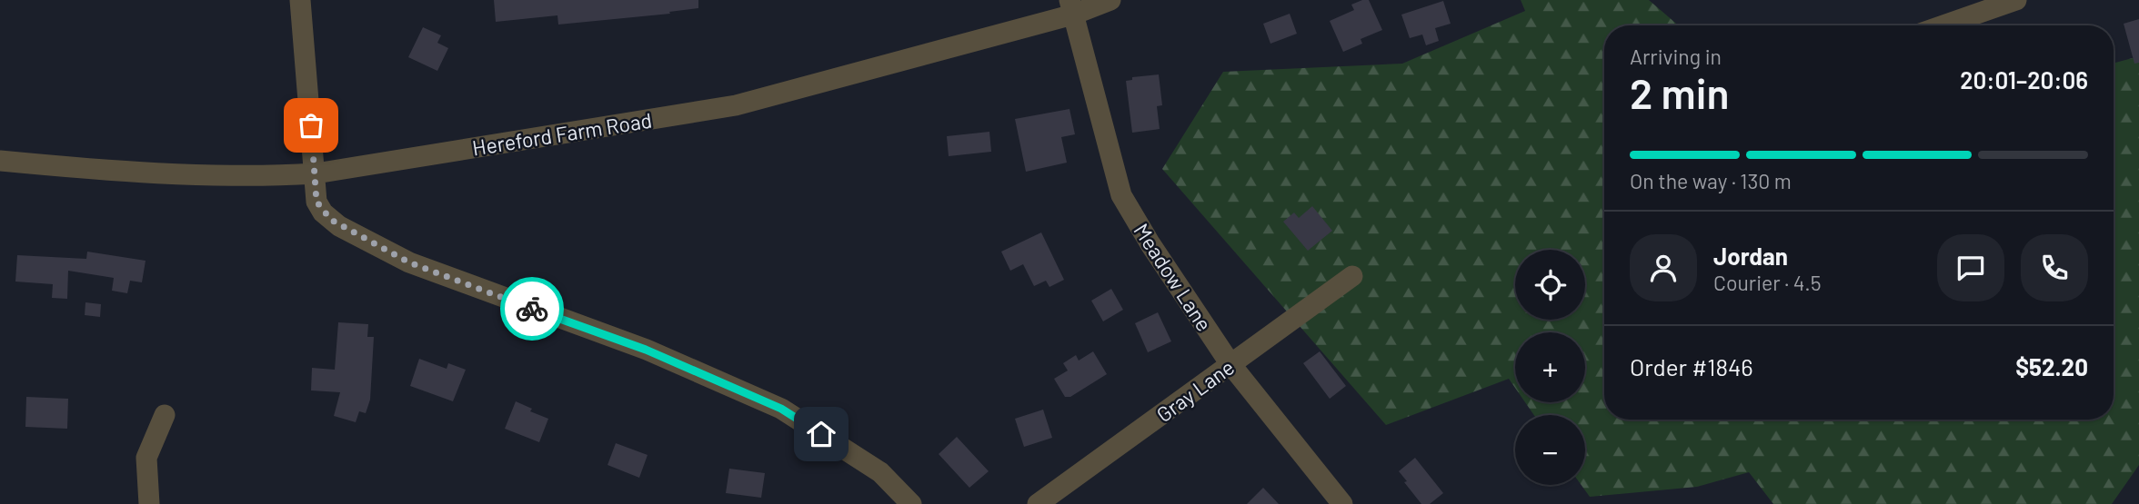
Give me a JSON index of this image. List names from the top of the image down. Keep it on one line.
{"streets":{"street":["Hereford Farm Road","Meadow Lane","Gray Lane"]},"crossings":[["Hereford Farm Road","Meadow Lane"],["Meadow Lane","Gray Lane"]],"page":{"heading":["2 min","Arriving in","20:01–20:06"],"panel":["Jordan","Courier · 4.5","Order #1846","$52.20"],"bar":"On the way · 130 m","map_buttons":["+","−"]}}
